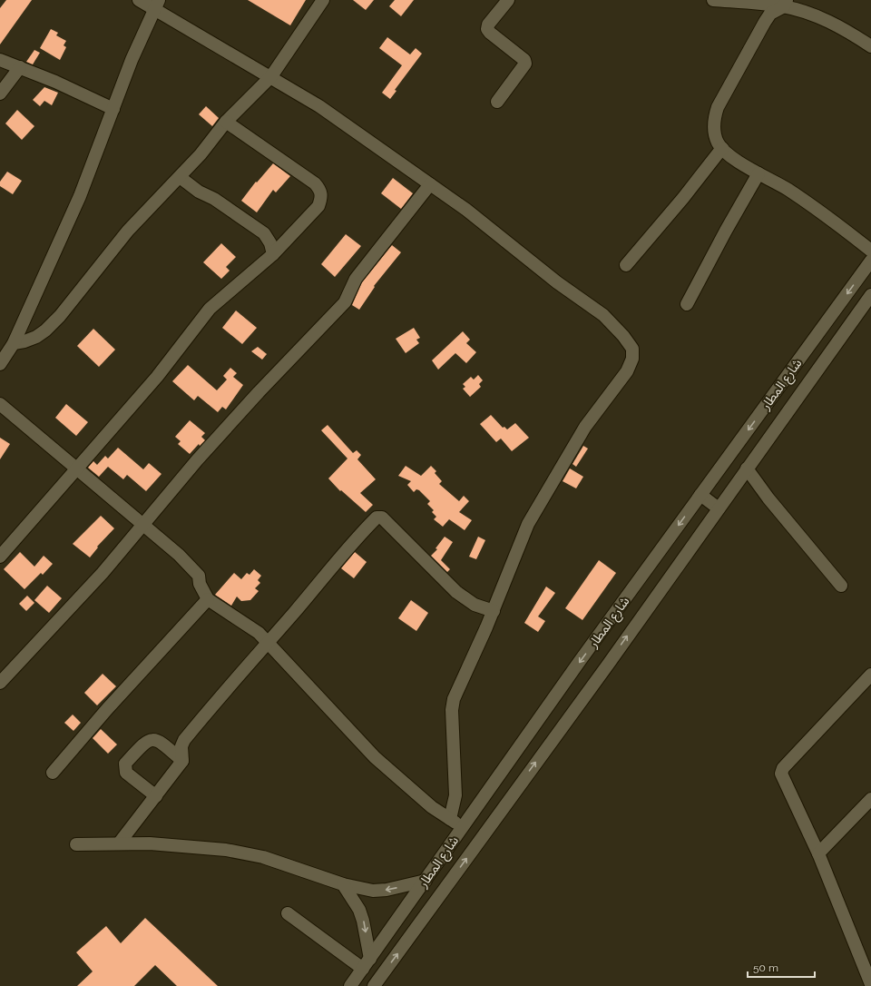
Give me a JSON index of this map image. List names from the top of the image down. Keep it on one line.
{"streets":{"street":["شارع المطار"]},"scale_bar":"50 m"}
